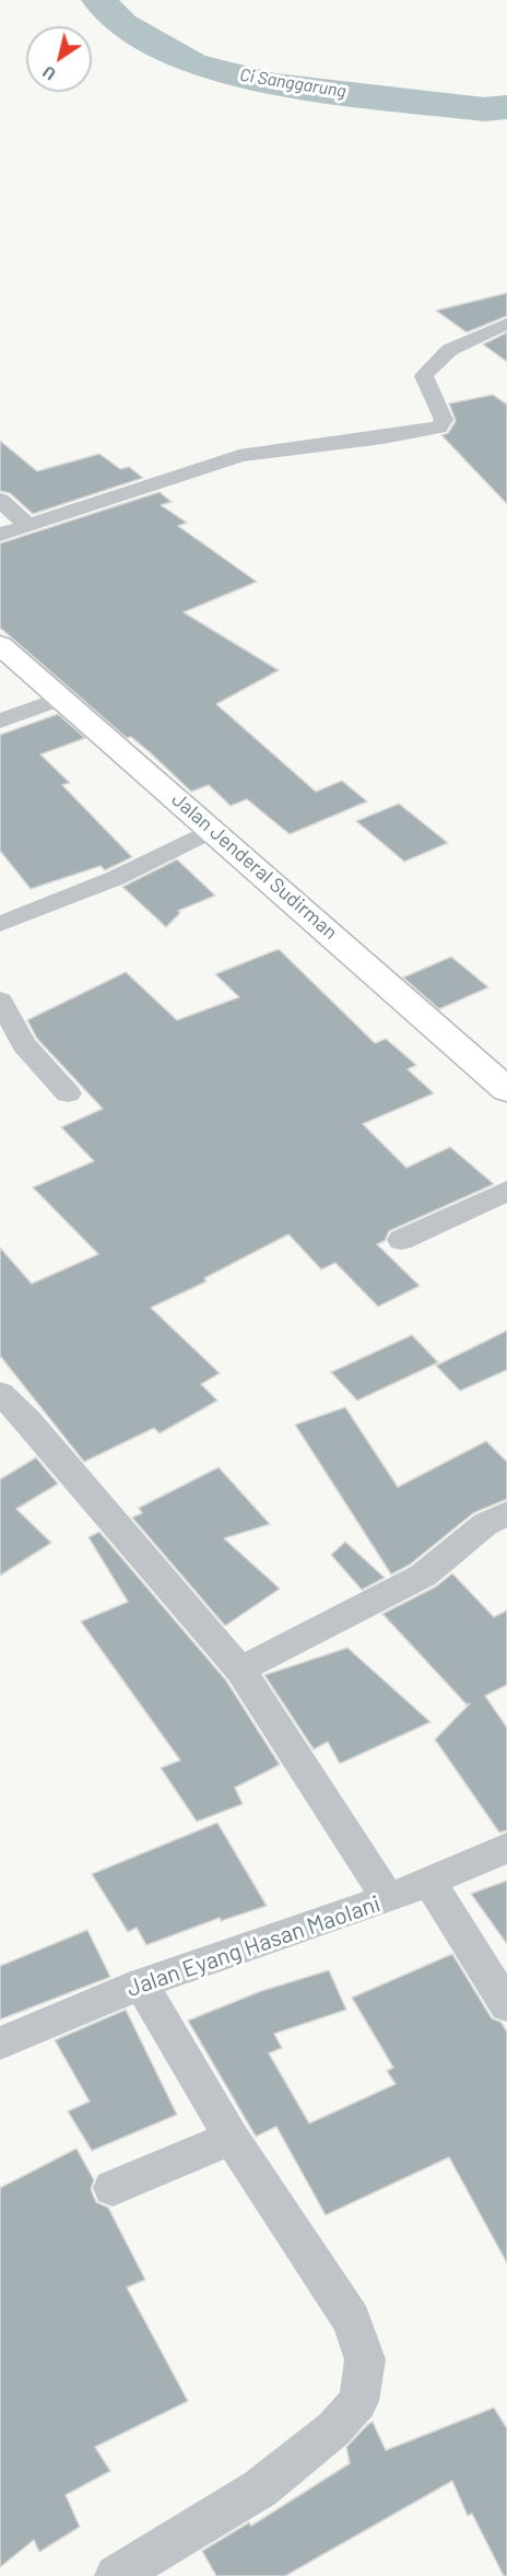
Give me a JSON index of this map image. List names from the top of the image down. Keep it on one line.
{"streets":{"main road":["Jalan Jenderal Sudirman"],"street":["Jalan Eyang Hasan Maolani"]},"water":["Ci Sanggarung"],"north":"bottom left"}
